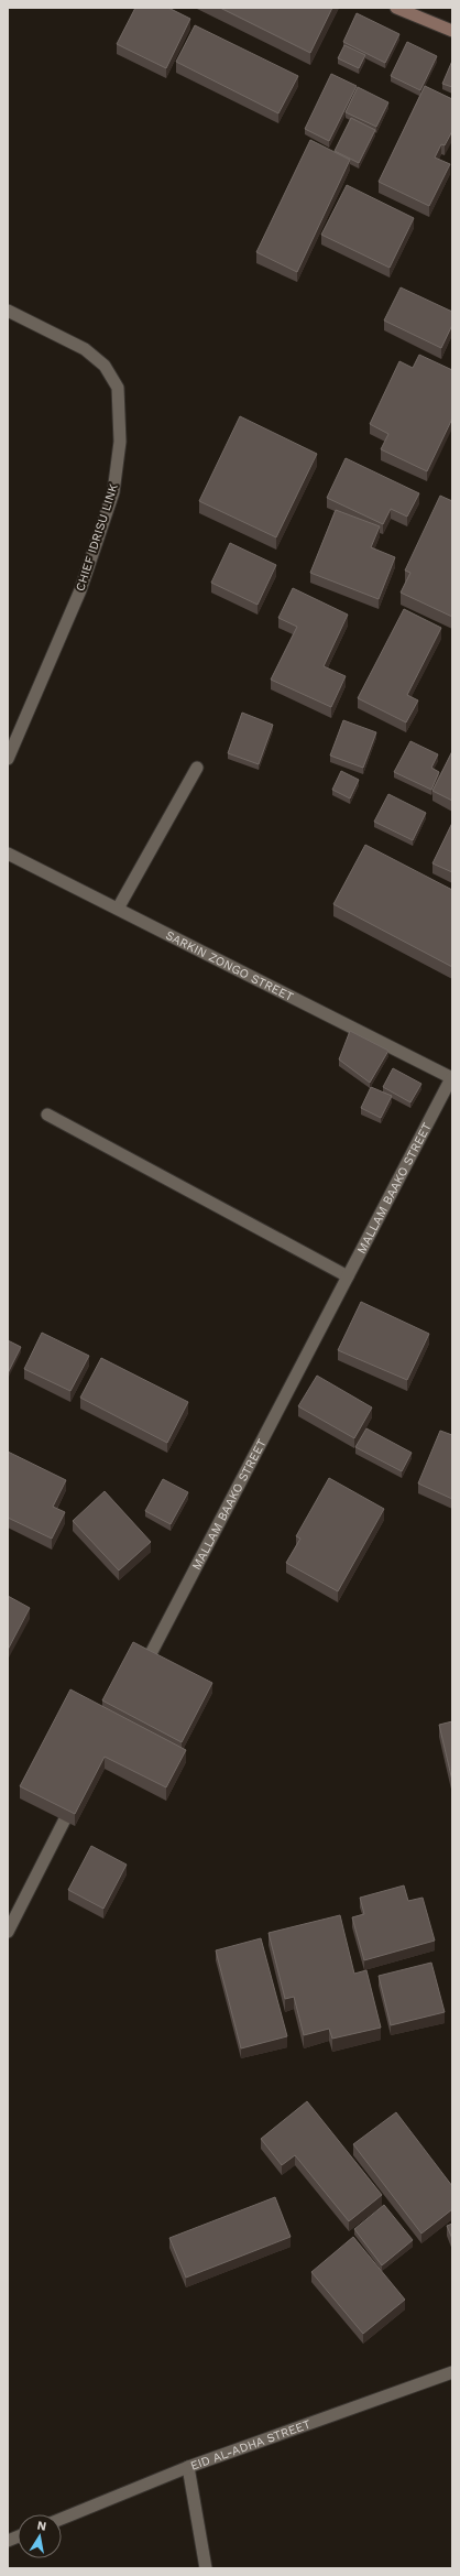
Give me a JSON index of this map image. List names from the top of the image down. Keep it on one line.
{"streets":{"street":["CHIEF IDRISU LINK","SARKIN ZONGO STREET","MALLAM BAAKO STREET","EID AL-ADHA STREET"]},"crossings":[["SARKIN ZONGO STREET","MALLAM BAAKO STREET"]],"north":"top"}
